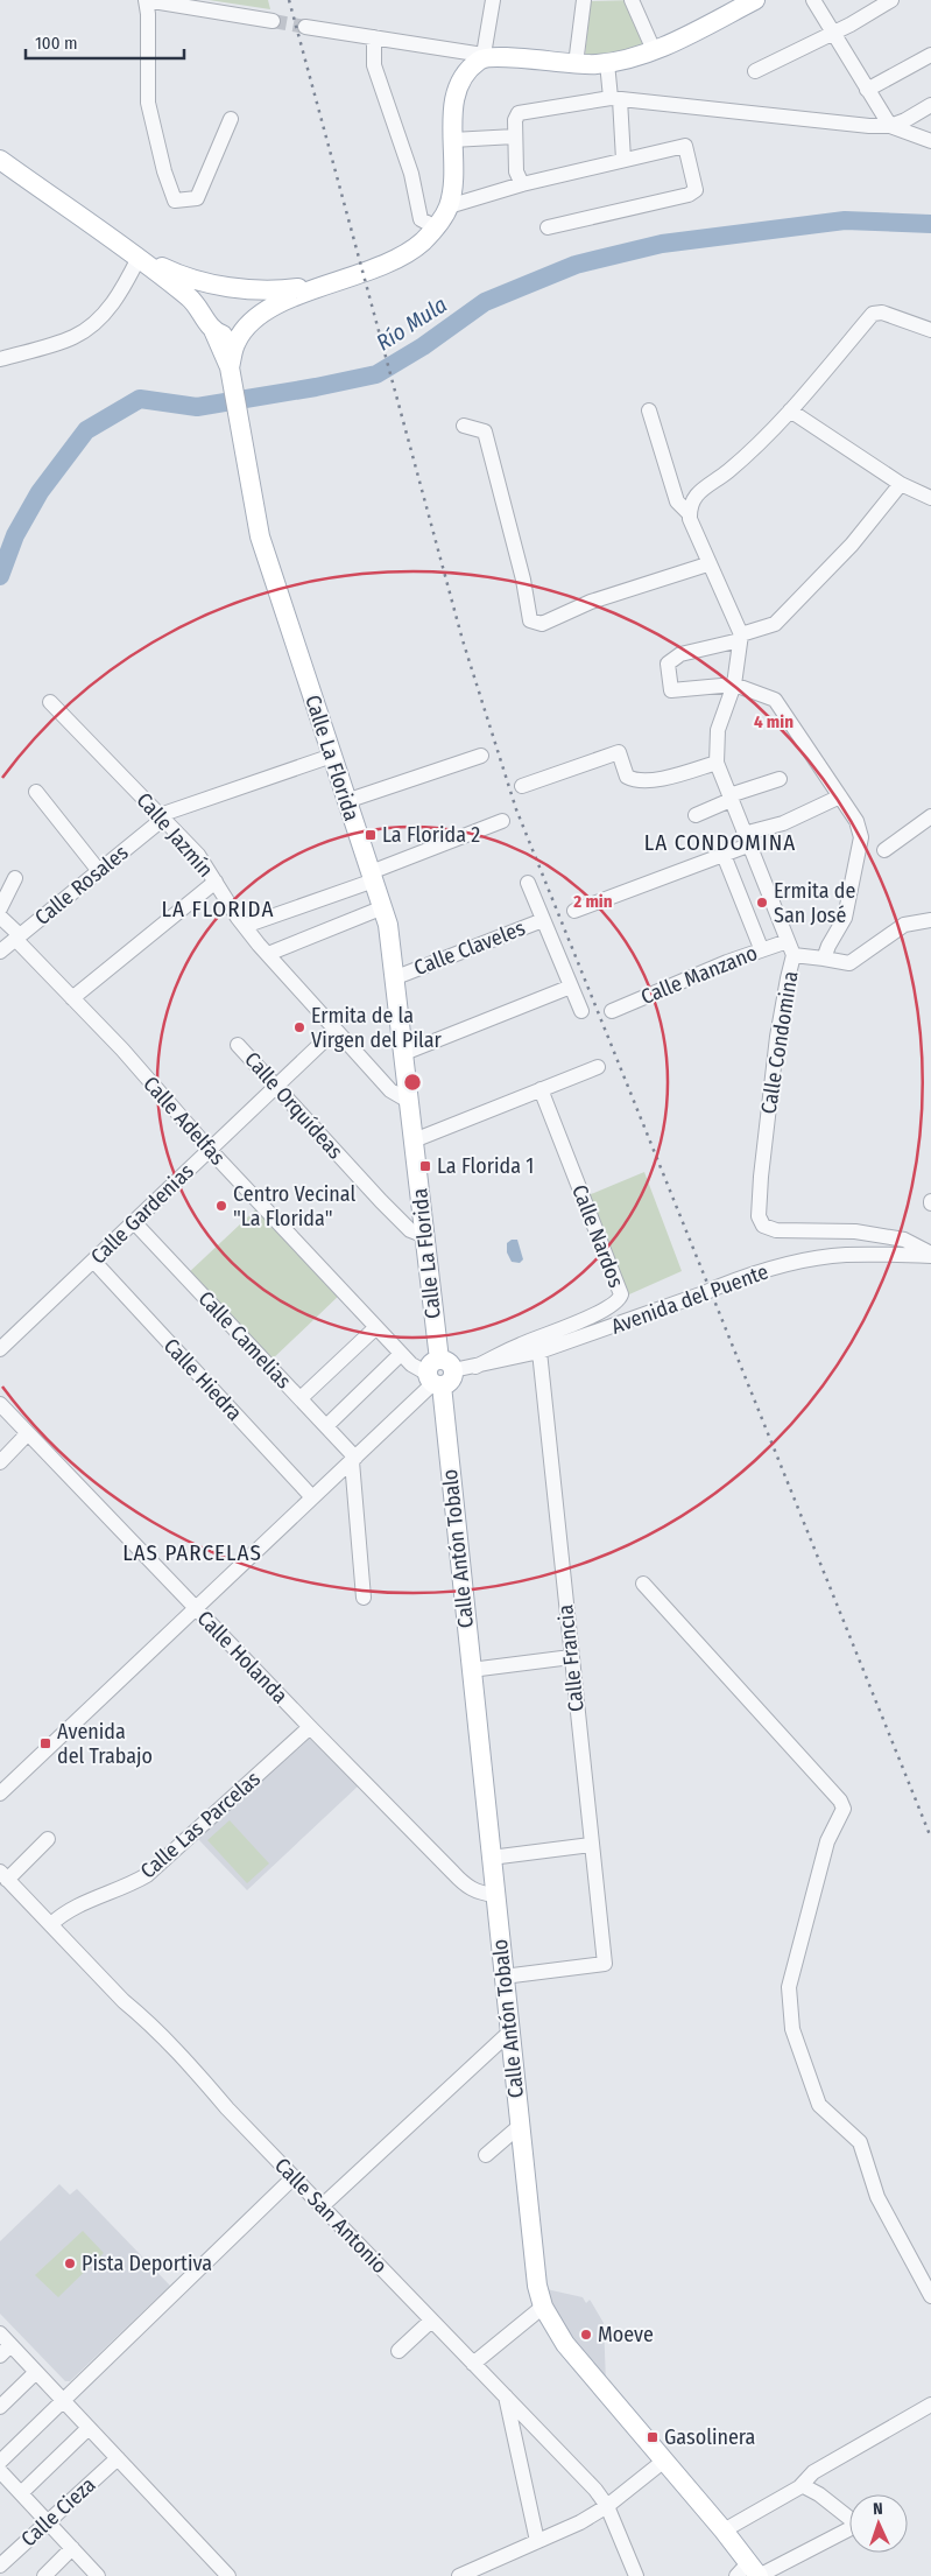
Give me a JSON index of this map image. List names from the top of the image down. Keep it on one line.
{"streets":{"main road":["Calle La Florida","Calle Antón Tobalo"],"street":["Calle Jazmín","Calle Rosales","Calle Claveles","Calle Manzano","Calle Condomina","Calle Orquídeas","Calle Adelfas","Calle Gardenias","Calle Nardos","Avenida del Puente","Calle Camelias","Calle Hiedra","Calle Holanda","Calle Francia","Calle Las Parcelas","Calle San Antonio","Calle Cieza"]},"crossings":[["Calle La Florida","Calle Jazmín"],["Calle La Florida","Calle Rosales"],["Calle La Florida","Calle Claveles"],["Calle La Florida","Calle Orquídeas"],["Calle La Florida","Calle Adelfas"],["Calle La Florida","Avenida del Puente"],["Calle La Florida","Calle Antón Tobalo"],["Calle Jazmín","Calle Rosales"],["Calle Jazmín","Calle Gardenias"],["Calle Rosales","Calle Adelfas"],["Calle Manzano","Calle Condomina"],["Calle Condomina","Avenida del Puente"],["Calle Orquídeas","Calle Gardenias"],["Calle Adelfas","Calle Gardenias"],["Calle Adelfas","Avenida del Puente"],["Calle Adelfas","Calle Antón Tobalo"],["Calle Gardenias","Calle Camelias"],["Calle Gardenias","Calle Hiedra"],["Calle Nardos","Avenida del Puente"],["Avenida del Puente","Calle Antón Tobalo"],["Avenida del Puente","Calle Francia"],["Calle Antón Tobalo","Calle Holanda"],["Calle Antón Tobalo","Calle Francia"],["Calle Holanda","Calle Las Parcelas"],["Calle Las Parcelas","Calle San Antonio"]],"districts":["LA CONDOMINA","LA FLORIDA","LAS PARCELAS"],"water":["Río Mula"],"places":{"transit":["La Florida 2","La Florida 1","Avenida del Trabajo","Gasolinera"],"other":["Ermita de San José","Ermita de la Virgen del Pilar","Centro Vecinal \"La Florida\"","Pista Deportiva","Moeve"]},"scale_bar":"100 m","north":"top","rings":["4 min","2 min"]}
